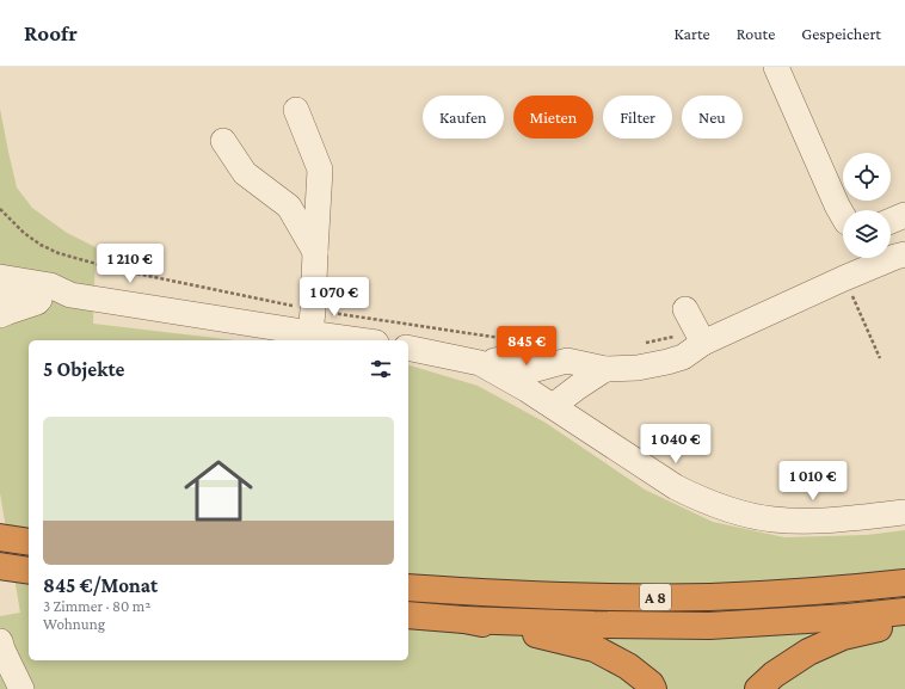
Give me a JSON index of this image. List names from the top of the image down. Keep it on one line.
{"streets":{"highway":["A 8"]},"page":{"header":"Roofr","nav":["Karte","Route","Gespeichert"],"chip":["Kaufen","Mieten","Filter","Neu"],"price":["1 210 €","1 070 €","845 €","1 040 €","1 010 €"],"heading":"5 Objekte","list":[{"name":"845 €/Monat","note":"3 Zimmer · 80 m² · Wohnung"}]}}
